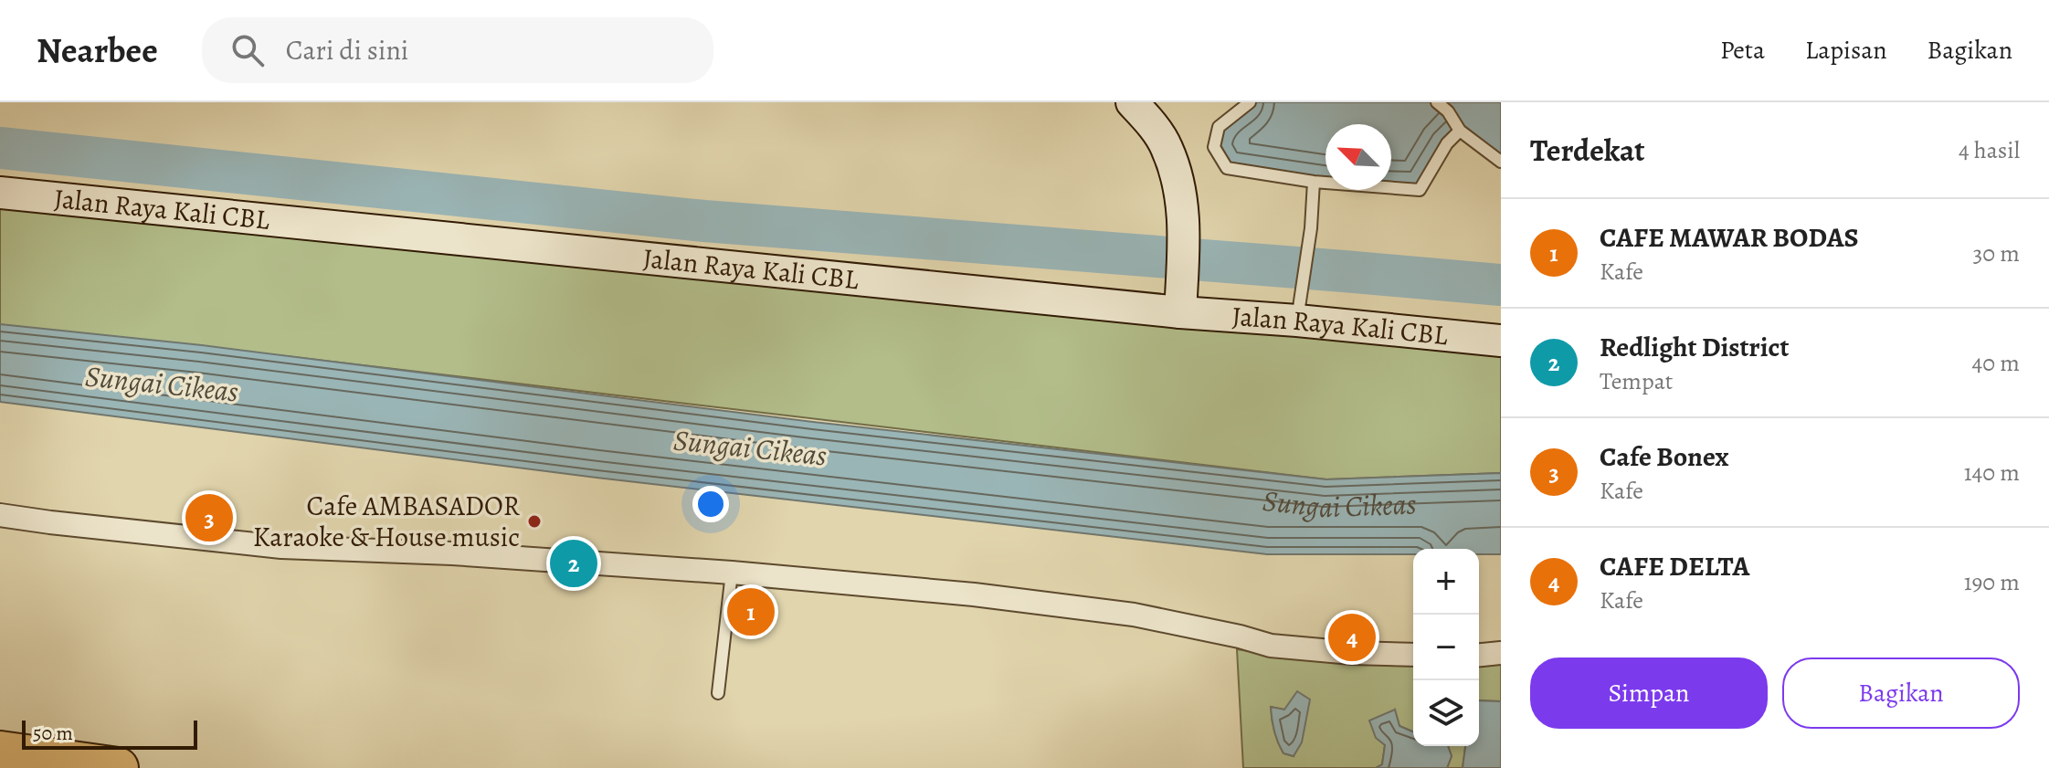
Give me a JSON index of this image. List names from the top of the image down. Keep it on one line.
{"streets":{"main road":["Jalan Raya Kali CBL"]},"water":["Sungai Cikeas"],"places":["Cafe AMBASADOR Karaoke & House music"],"scale_bar":"50 m","north":"top left","page":{"header":"Nearbee","search":"Cari di sini","nav":["Peta","Lapisan","Bagikan"],"heading":["Terdekat","4 hasil"],"list":[{"mark":"1","name":"CAFE MAWAR BODAS","note":"Kafe","value":"30 m"},{"mark":"2","name":"Redlight District","note":"Tempat","value":"40 m"},{"mark":"3","name":"Cafe Bonex","note":"Kafe","value":"140 m"},{"mark":"4","name":"CAFE DELTA","note":"Kafe","value":"190 m"}],"pins":["3","2","1","4"],"map_buttons":["+","−"],"buttons":["Simpan","Bagikan"],"scale":"50 m"}}
